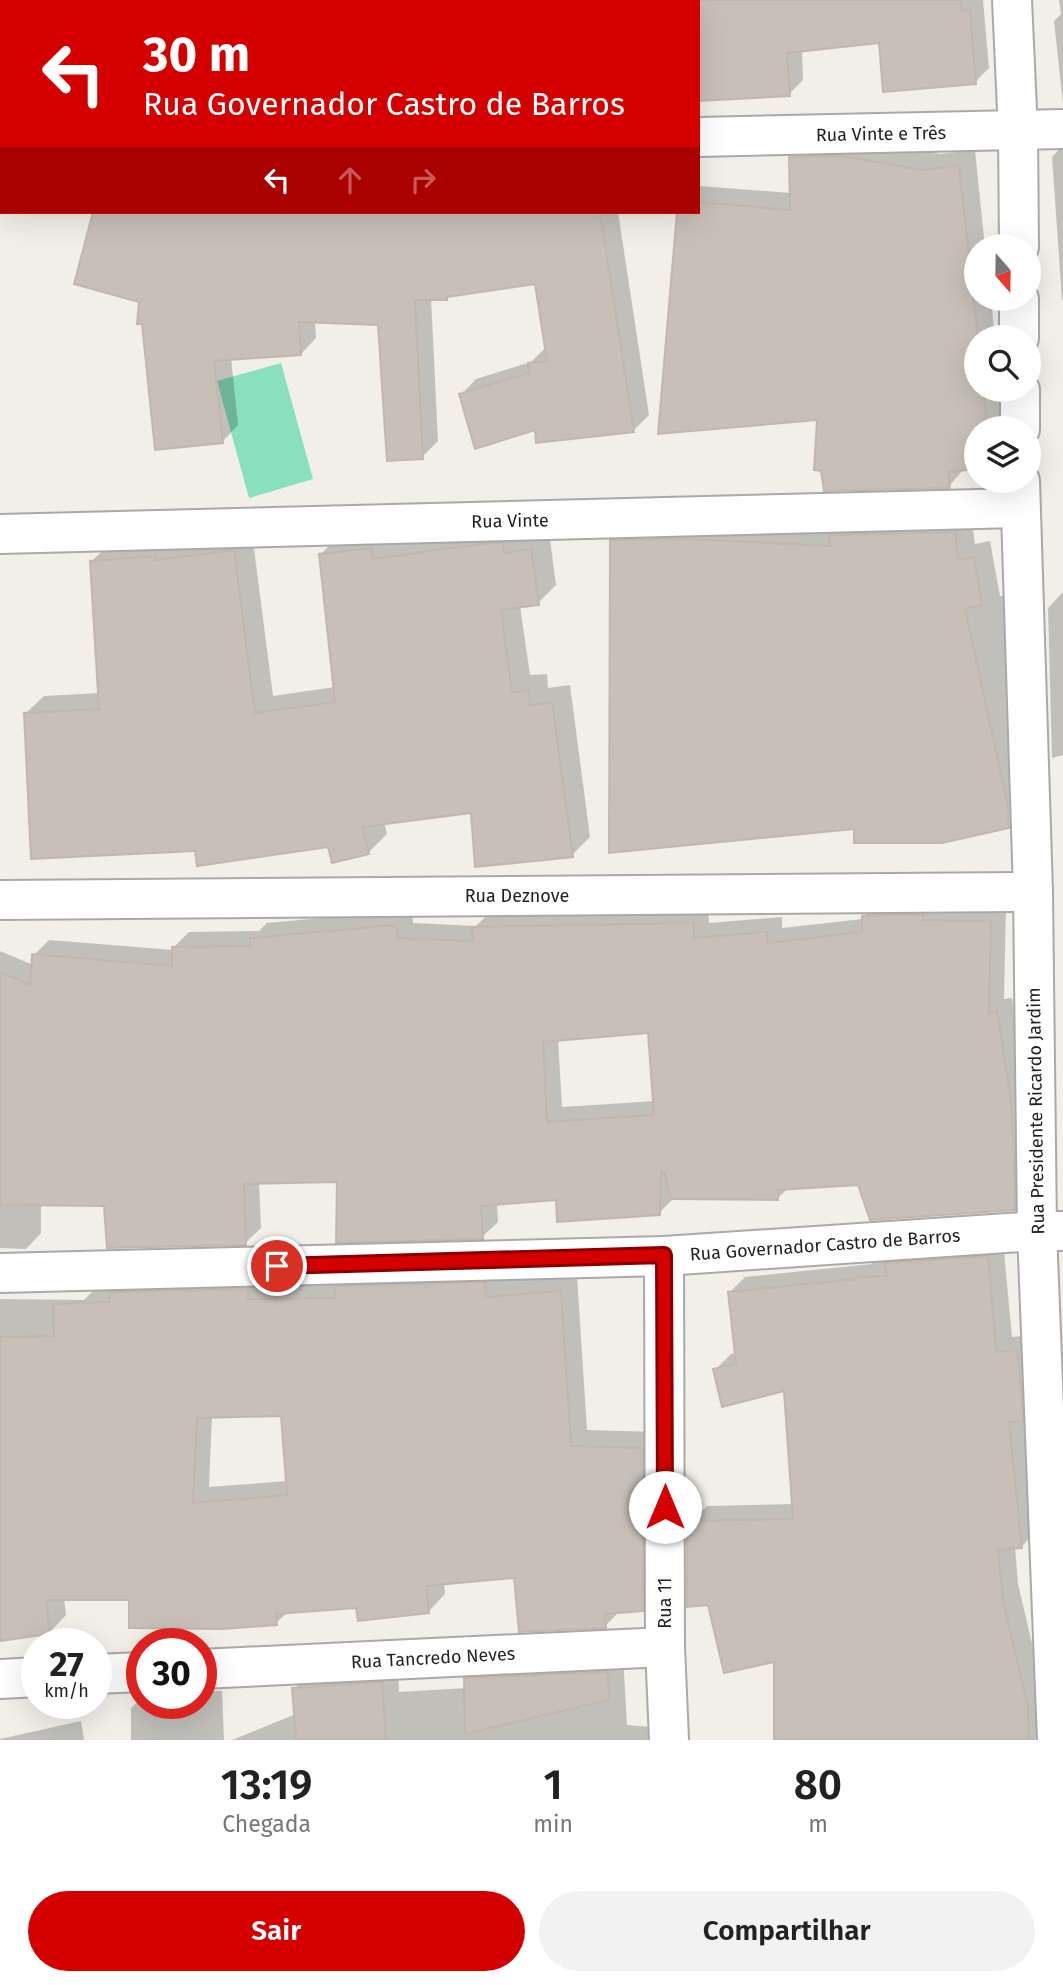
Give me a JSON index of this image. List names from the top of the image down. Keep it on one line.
{"streets":{"street":["Rua Vinte e Três","Rua Vinte","Rua Deznove","Rua Presidente Ricardo Jardim","Rua Governador Castro de Barros","Rua 11","Rua Tancredo Neves"]},"crossings":[["Rua Vinte","Rua Presidente Ricardo Jardim"],["Rua Deznove","Rua Presidente Ricardo Jardim"],["Rua Presidente Ricardo Jardim","Rua Governador Castro de Barros"],["Rua Governador Castro de Barros","Rua 11"],["Rua 11","Rua Tancredo Neves"]],"north":"bottom","page":{"turn":["30 m","Rua Governador Castro de Barros"],"speed":"27 km/h","limit":"30","eta":["13:19","Chegada","1","min","80","m"],"buttons":["Sair","Compartilhar"]}}
